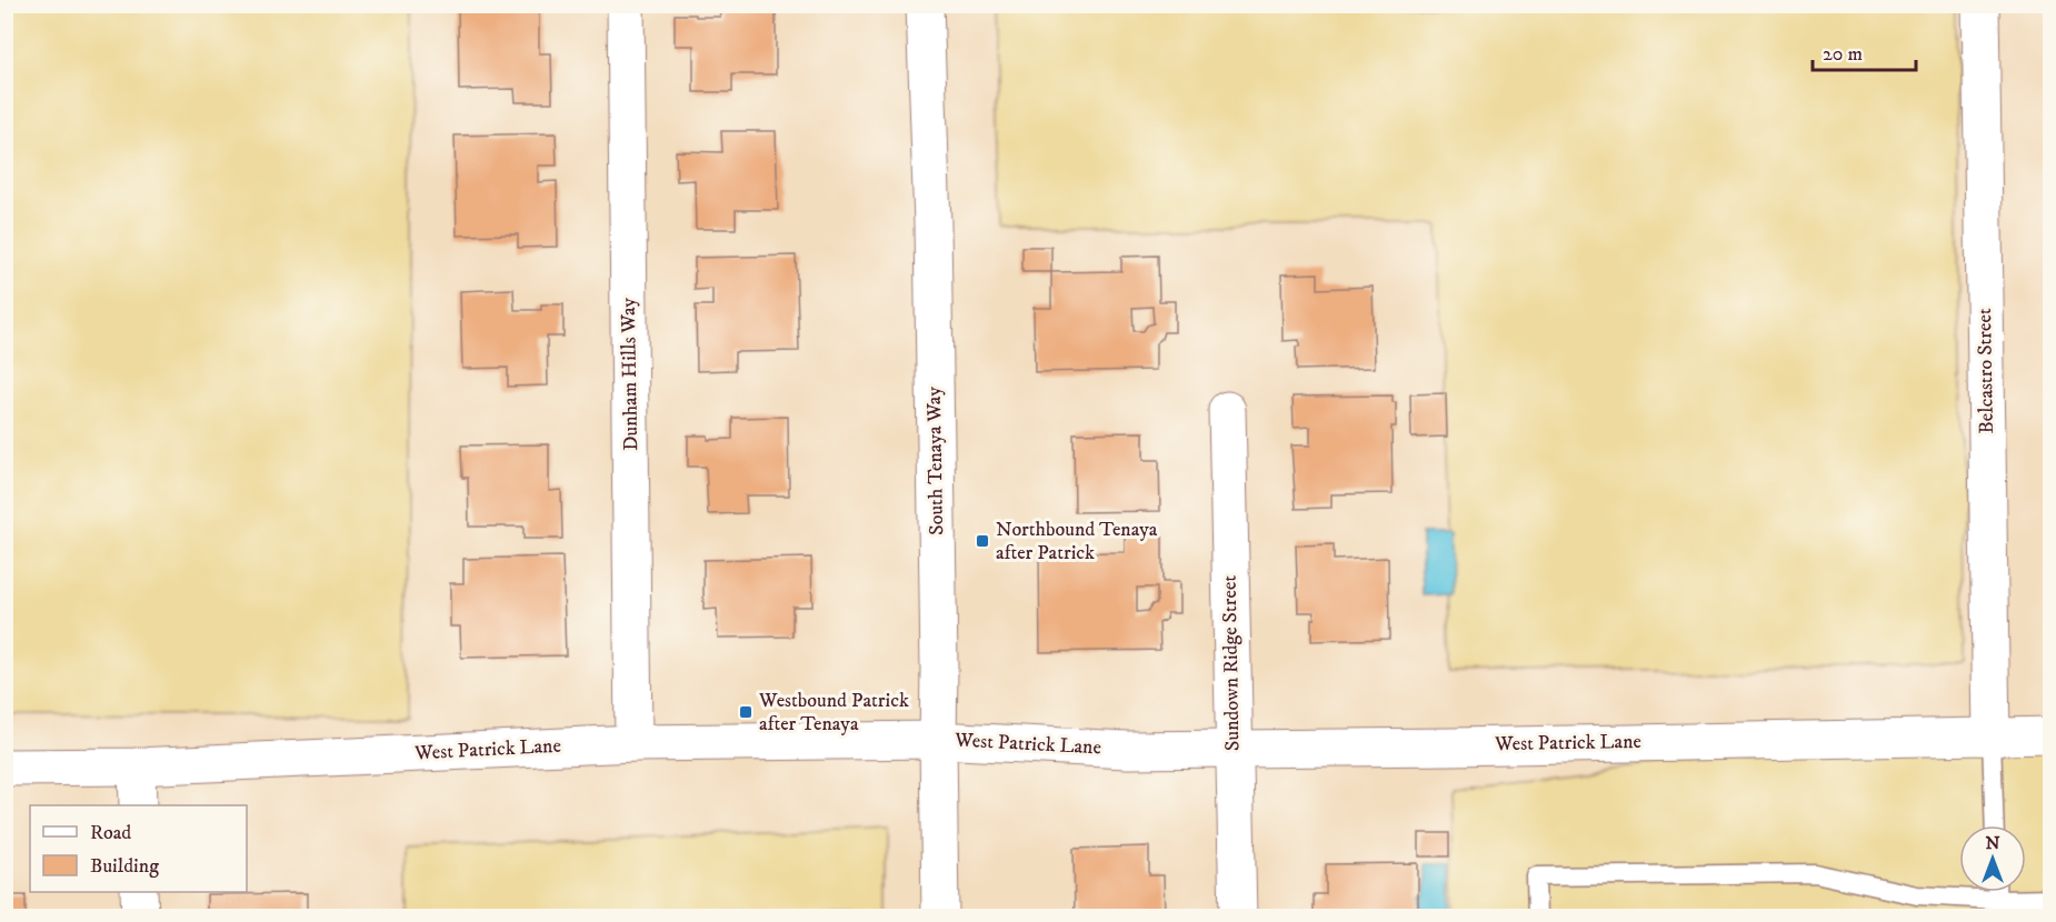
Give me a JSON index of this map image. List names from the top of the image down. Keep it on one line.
{"streets":{"street":["Belcastro Street","Dunham Hills Way","South Tenaya Way","Sundown Ridge Street","West Patrick Lane"]},"crossings":[["Belcastro Street","West Patrick Lane"],["Dunham Hills Way","West Patrick Lane"],["South Tenaya Way","West Patrick Lane"],["Sundown Ridge Street","West Patrick Lane"]],"places":{"transit":["Northbound Tenaya after Patrick","Westbound Patrick after Tenaya"]},"legend":["Road","Building"],"scale_bar":"20 m","north":"top"}
